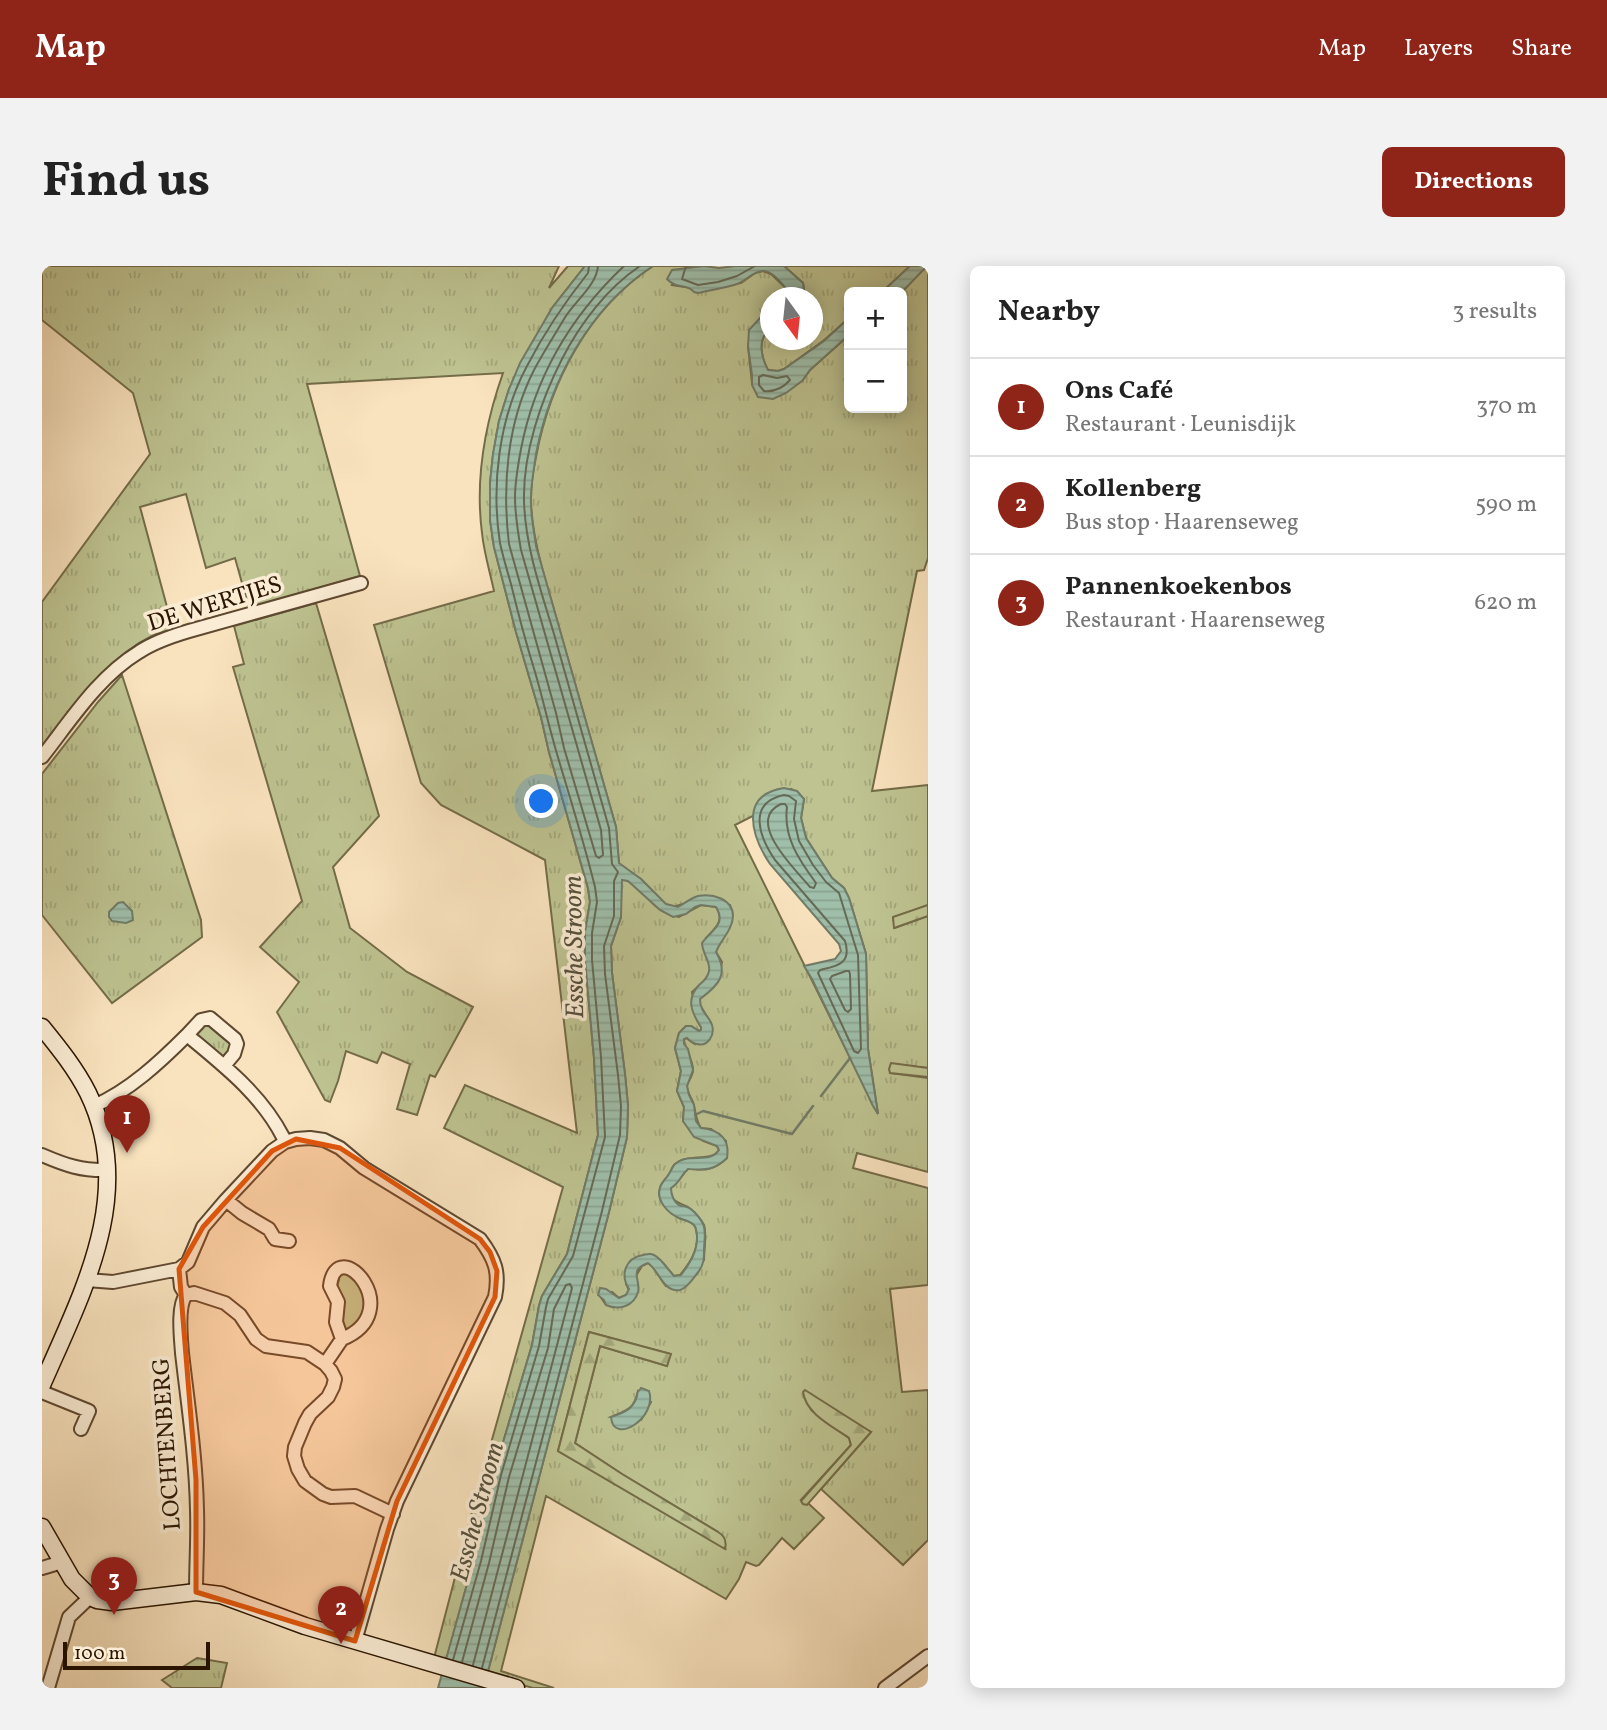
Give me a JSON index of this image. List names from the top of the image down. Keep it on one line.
{"streets":{"street":["DE WERTJES","LOCHTENBERG"]},"water":["Essche Stroom"],"scale_bar":"100 m","north":"bottom","page":{"header":"Map","nav":["Map","Layers","Share"],"buttons":"Directions","title":"Find us","heading":["Nearby","3 results"],"map_buttons":["+","−"],"list":[{"mark":"1","name":"Ons Café","note":"Restaurant · Leunisdijk","value":"370 m"},{"mark":"2","name":"Kollenberg","note":"Bus stop · Haarenseweg","value":"590 m"},{"mark":"3","name":"Pannenkoekenbos","note":"Restaurant · Haarenseweg","value":"620 m"}],"pins":["1","3","2"],"scale":"100 m"}}
